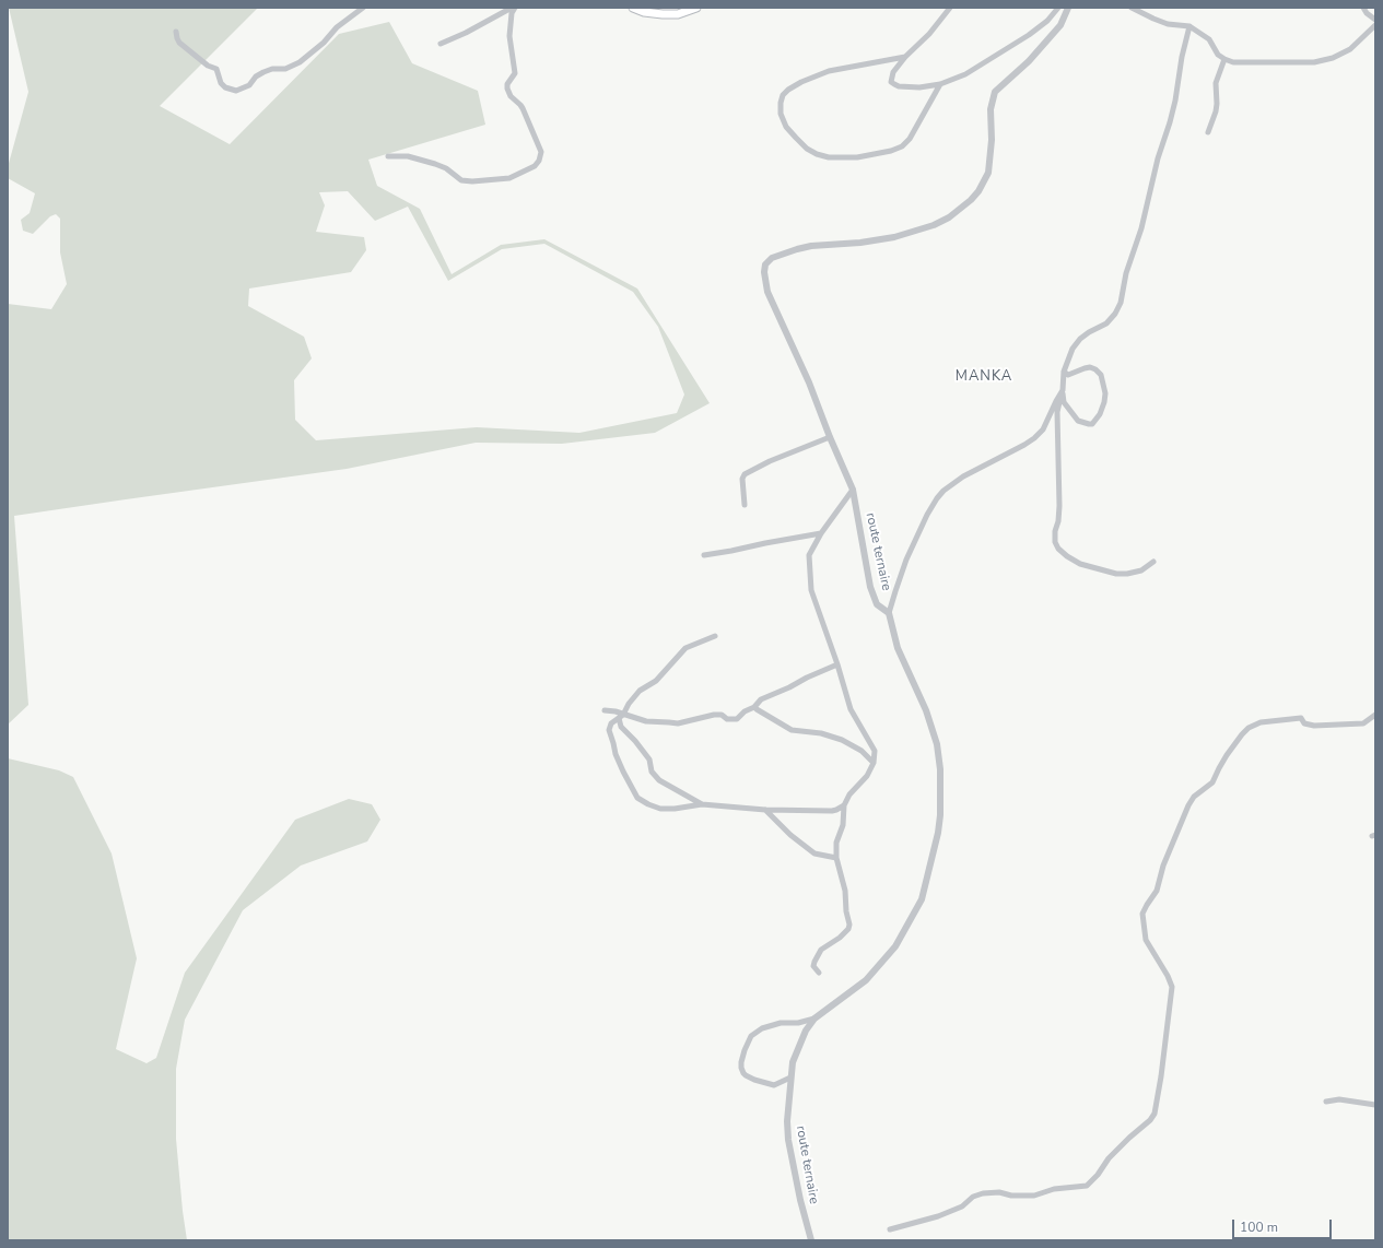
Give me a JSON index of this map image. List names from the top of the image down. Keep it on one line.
{"streets":{"street":["route ternaire"]},"districts":["MANKA"],"scale_bar":"100 m"}
